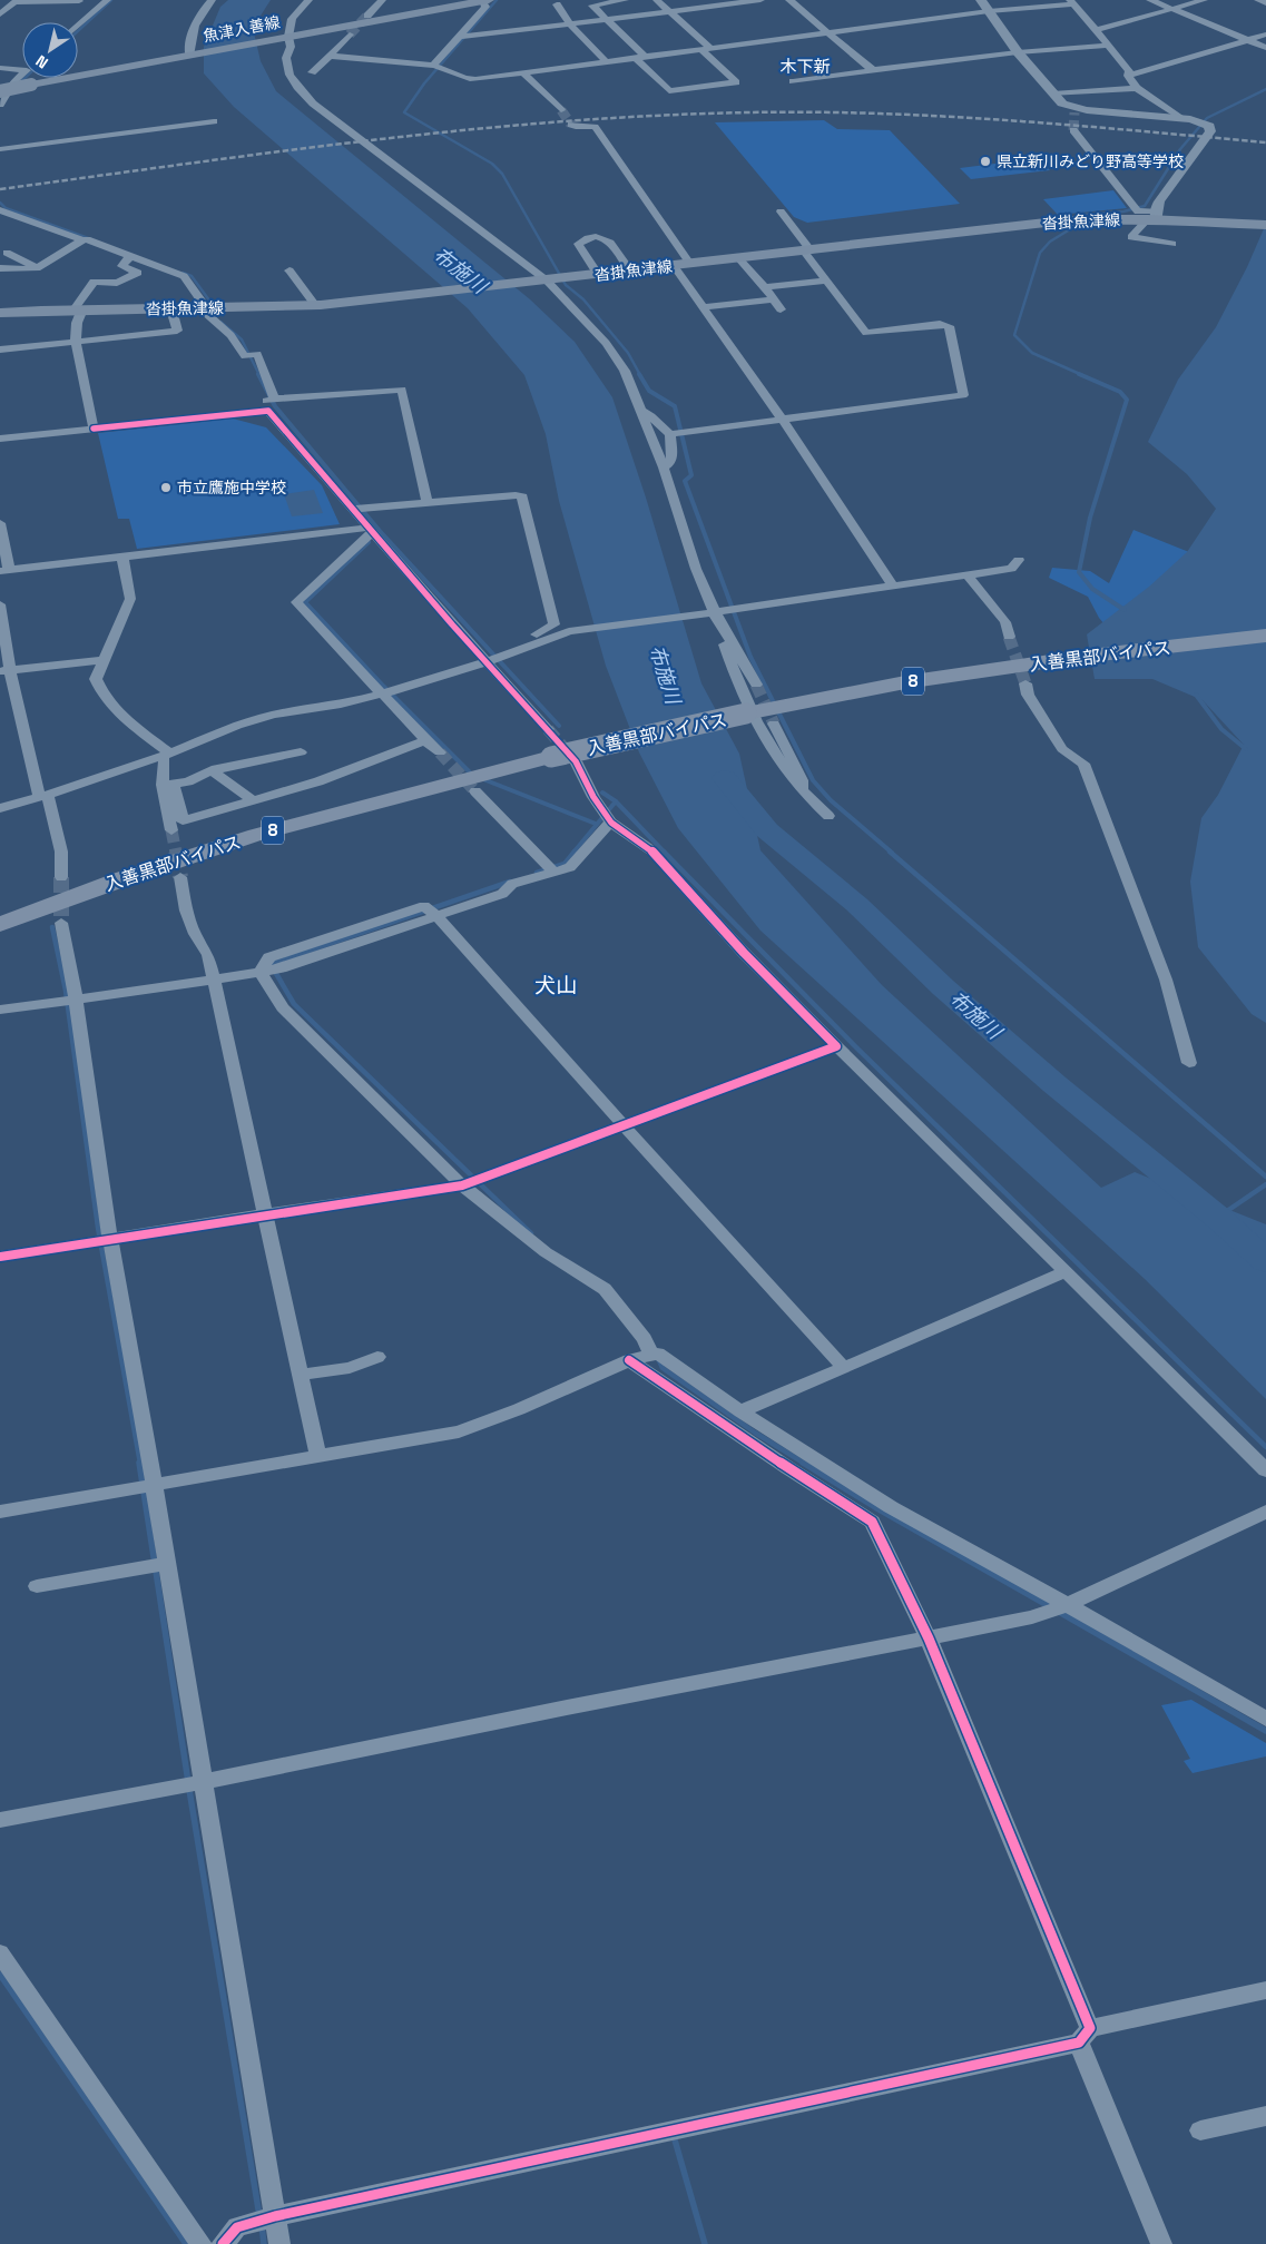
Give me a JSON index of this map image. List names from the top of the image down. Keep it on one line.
{"streets":{"highway":["入善黒部バイパス","8"],"main road":["魚津入善線","沓掛魚津線"]},"districts":["木下新","犬山"],"water":["布施川"],"places":["県立新川みどり野高等学校","市立鷹施中学校"],"north":"bottom left"}
